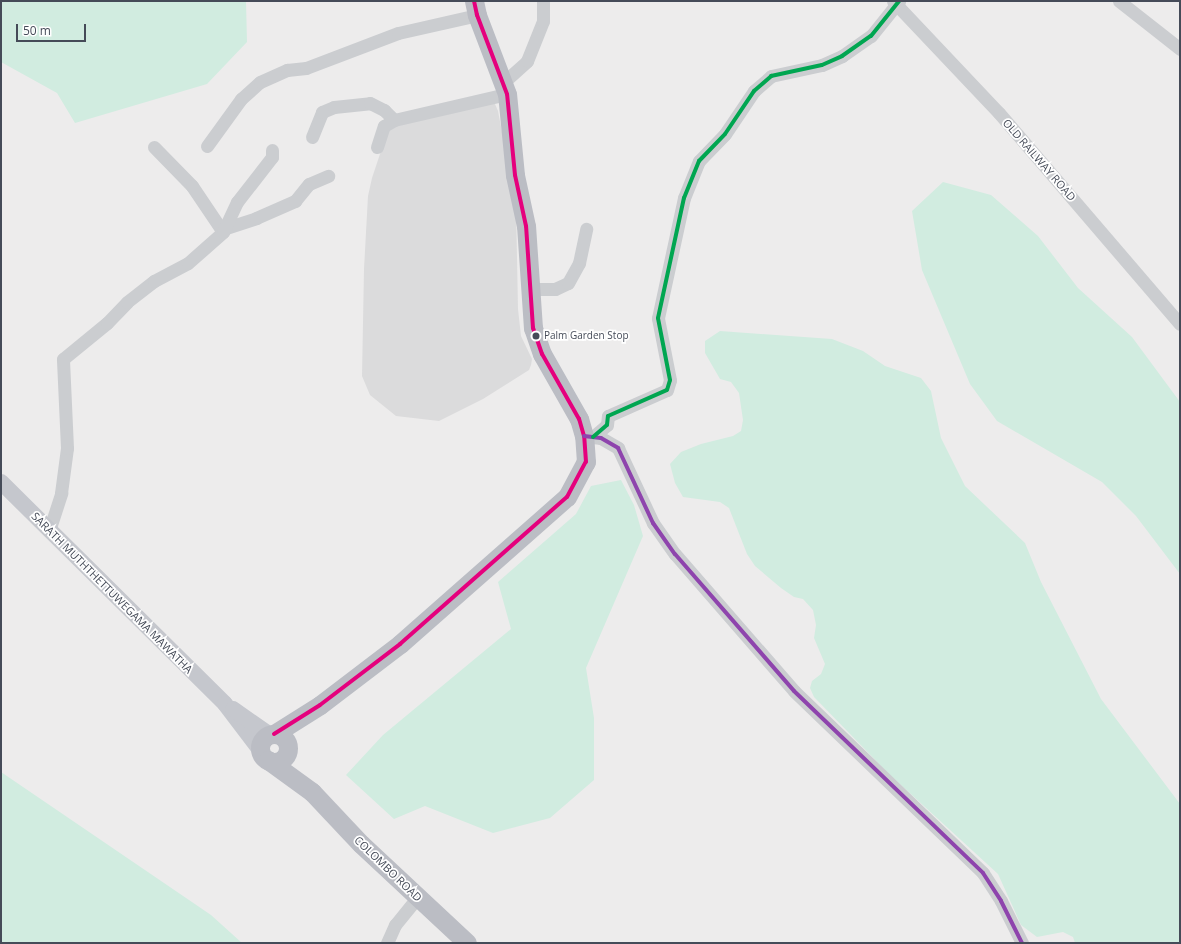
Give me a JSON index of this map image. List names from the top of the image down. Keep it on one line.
{"streets":{"highway":["COLOMBO ROAD"],"main road":["SARATH MUTHTHETTUWEGAMA MAWATHA"],"street":["OLD RAILWAY ROAD"]},"crossings":[["SARATH MUTHTHETTUWEGAMA MAWATHA","COLOMBO ROAD"]],"places":["Palm Garden Stop"],"scale_bar":"50 m"}
